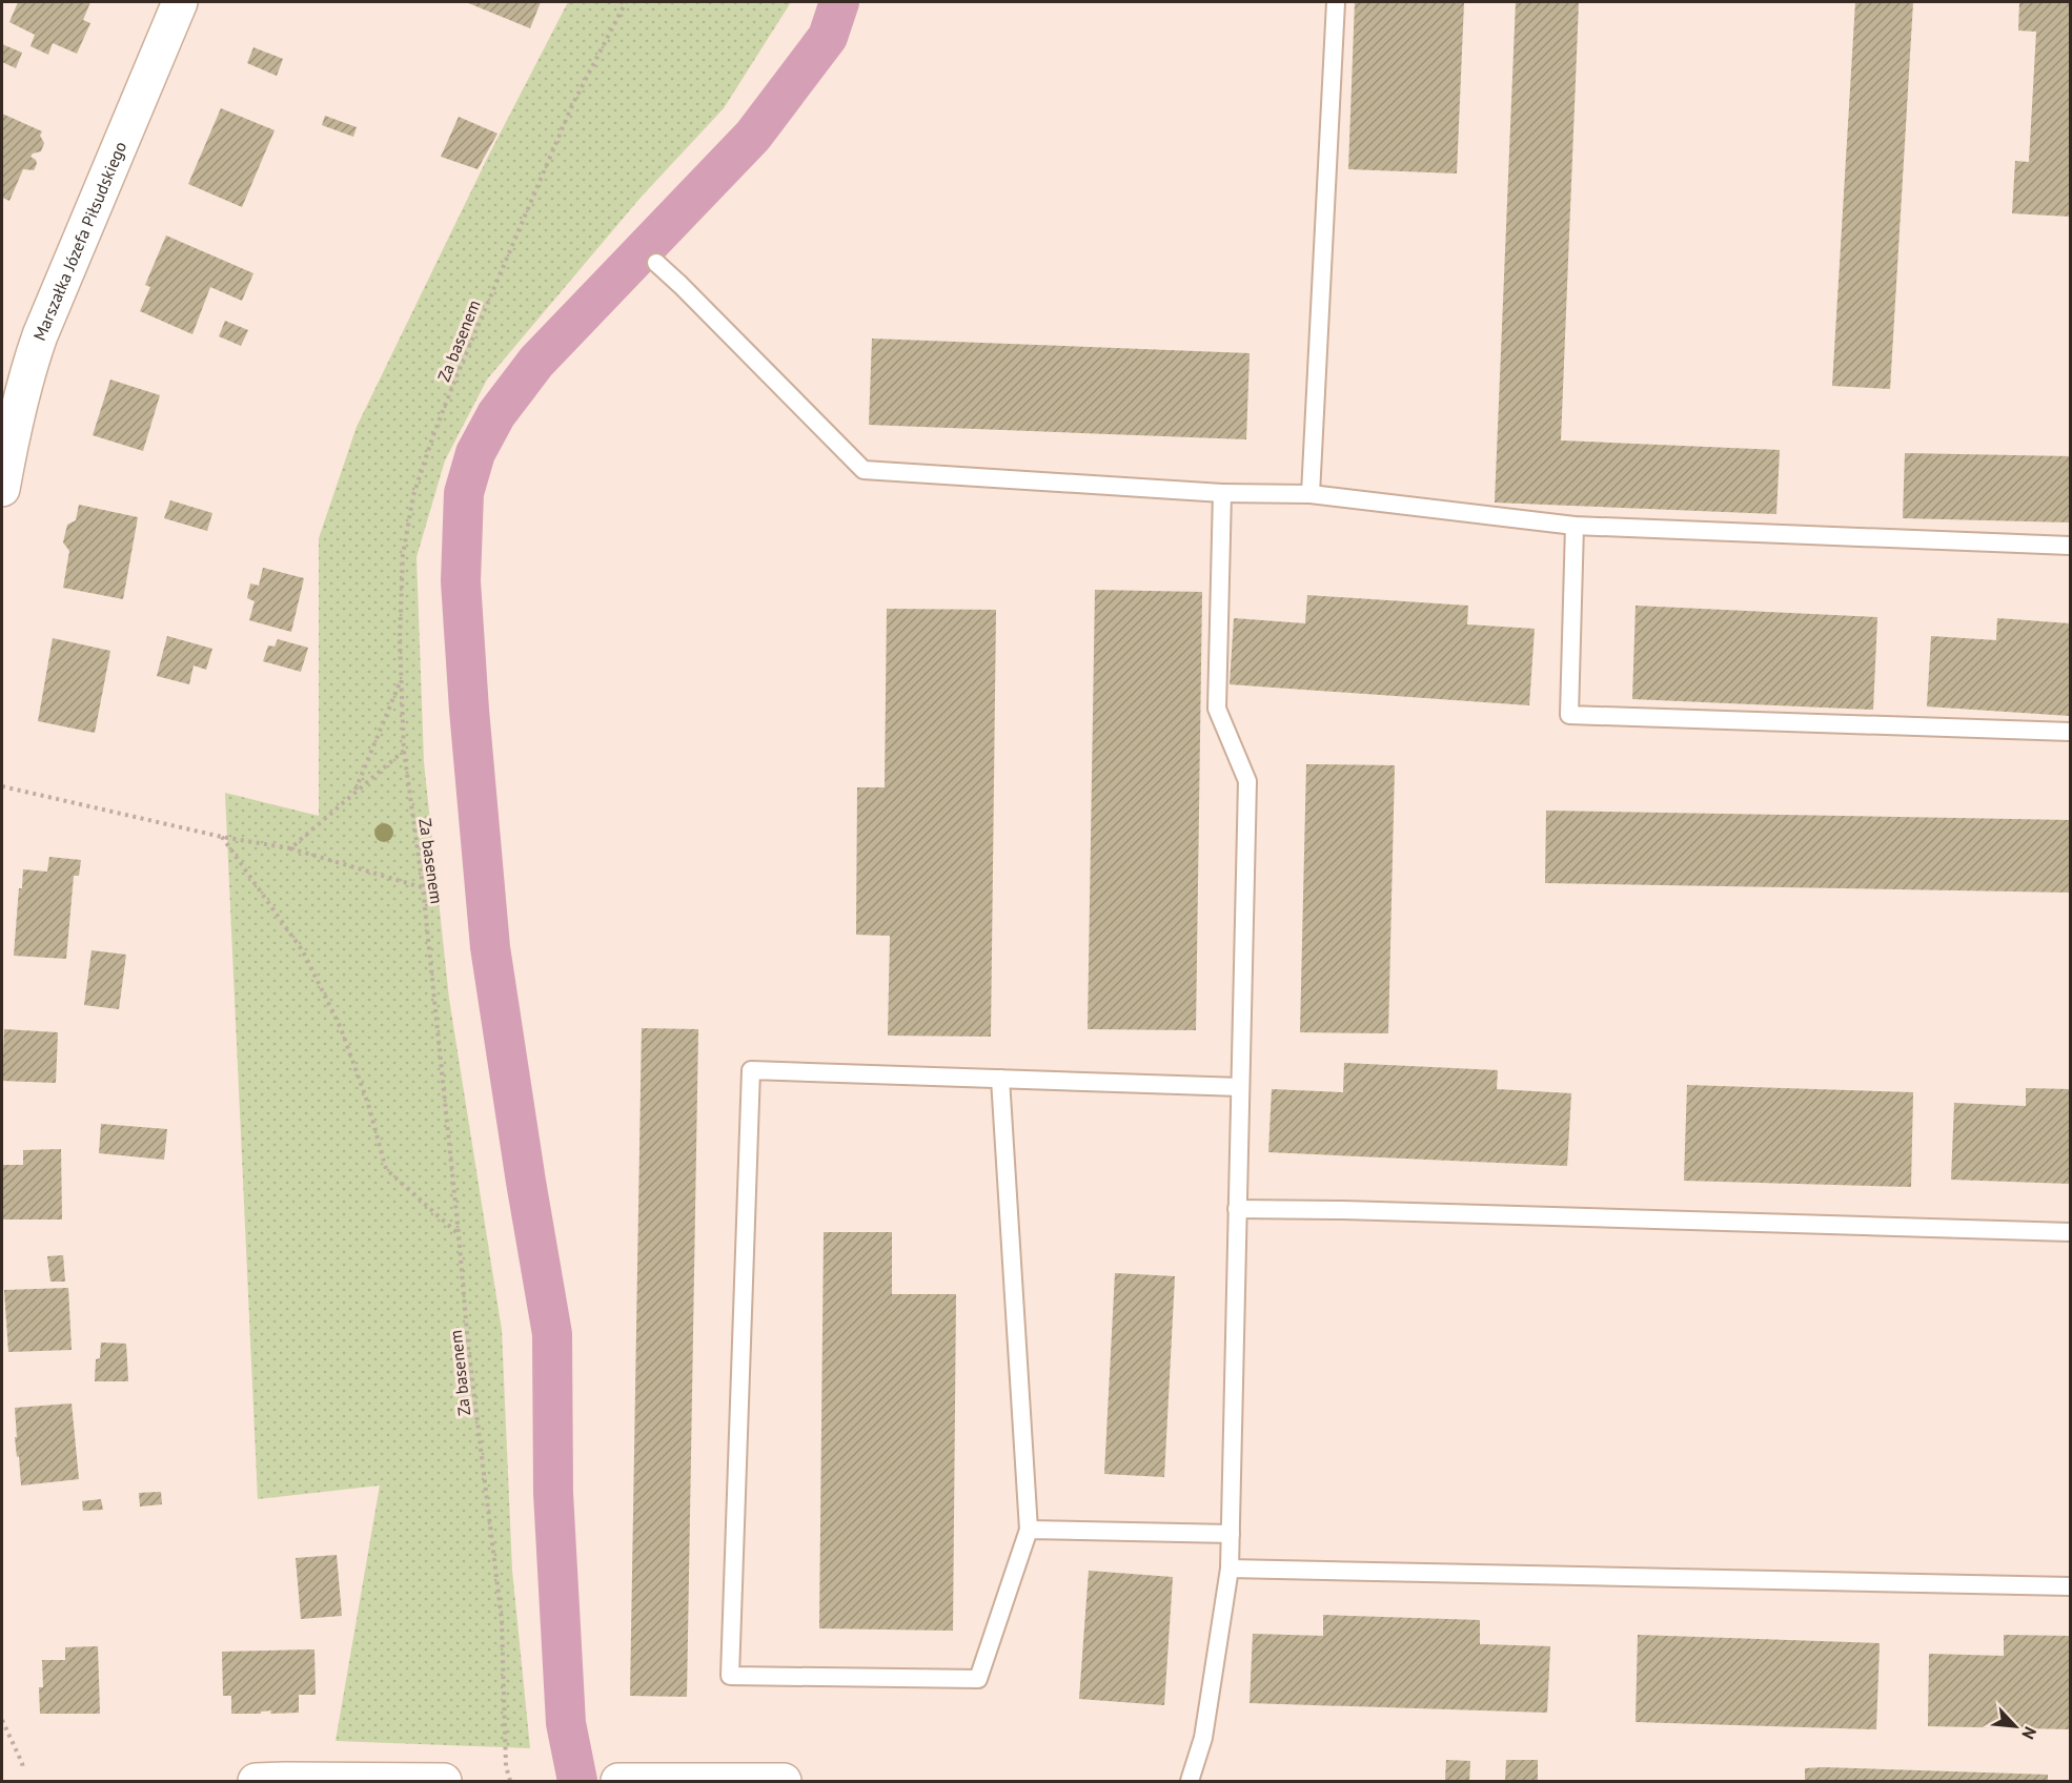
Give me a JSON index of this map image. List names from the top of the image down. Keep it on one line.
{"streets":{"main road":["Marszałka Józefa Piłsudskiego"],"path":["Za basenem"]},"north":"bottom right"}
